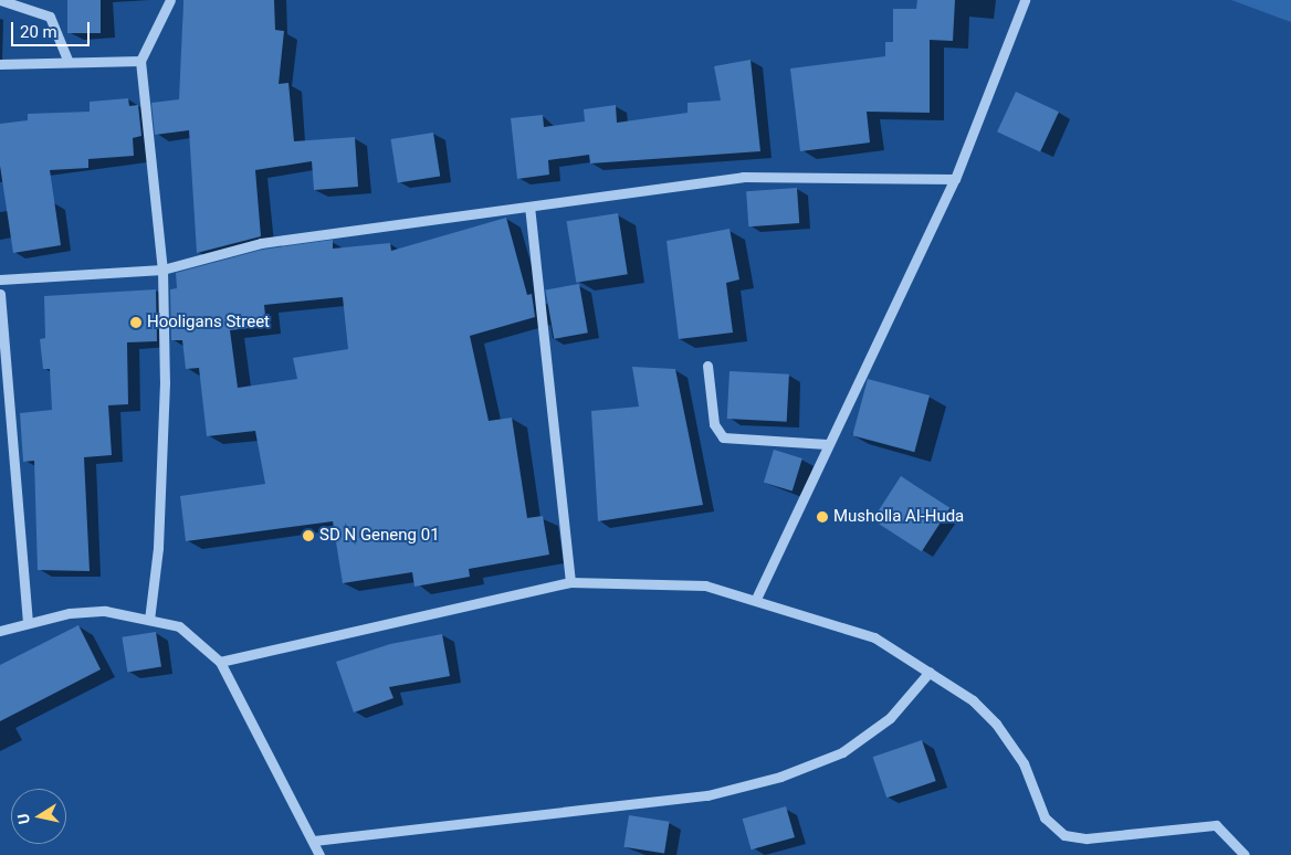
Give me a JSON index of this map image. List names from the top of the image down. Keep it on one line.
{"places":["Hooligans Street","Musholla Al-Huda","SD N Geneng 01"],"scale_bar":"20 m","north":"left"}
